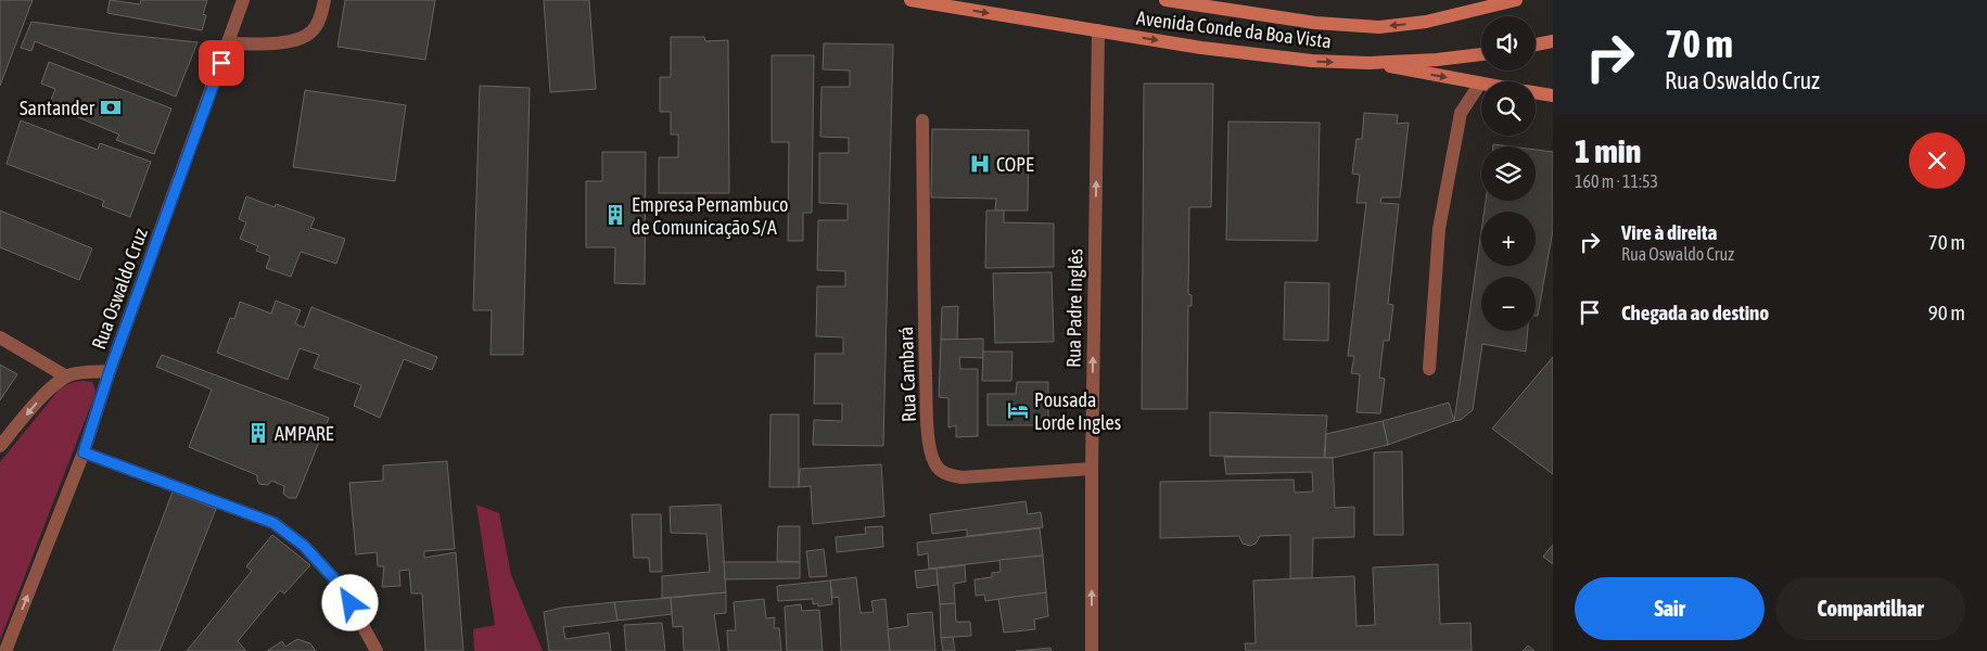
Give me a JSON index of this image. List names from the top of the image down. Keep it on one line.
{"streets":{"main road":["Avenida Conde da Boa Vista"],"street":["Rua Oswaldo Cruz","Rua Padre Inglês","Rua Cambará"]},"crossings":[["Avenida Conde da Boa Vista","Rua Padre Inglês"],["Rua Padre Inglês","Rua Cambará"]],"one_way":["Rua Padre Inglês"],"places":{"bank":["Santander"],"hospital":["COPE"],"building":["Empresa Pernambuco de Comunicação S/A","AMPARE"],"hotel":["Pousada Lorde Ingles"]},"page":{"turn":["70 m","Rua Oswaldo Cruz"],"map_buttons":["+","−"],"heading":["1 min","160 m · 11:53"],"list":[{"name":"Vire à direita","note":"Rua Oswaldo Cruz","value":"70 m"},{"name":"Chegada ao destino","value":"90 m"}],"buttons":["Sair","Compartilhar"]}}
